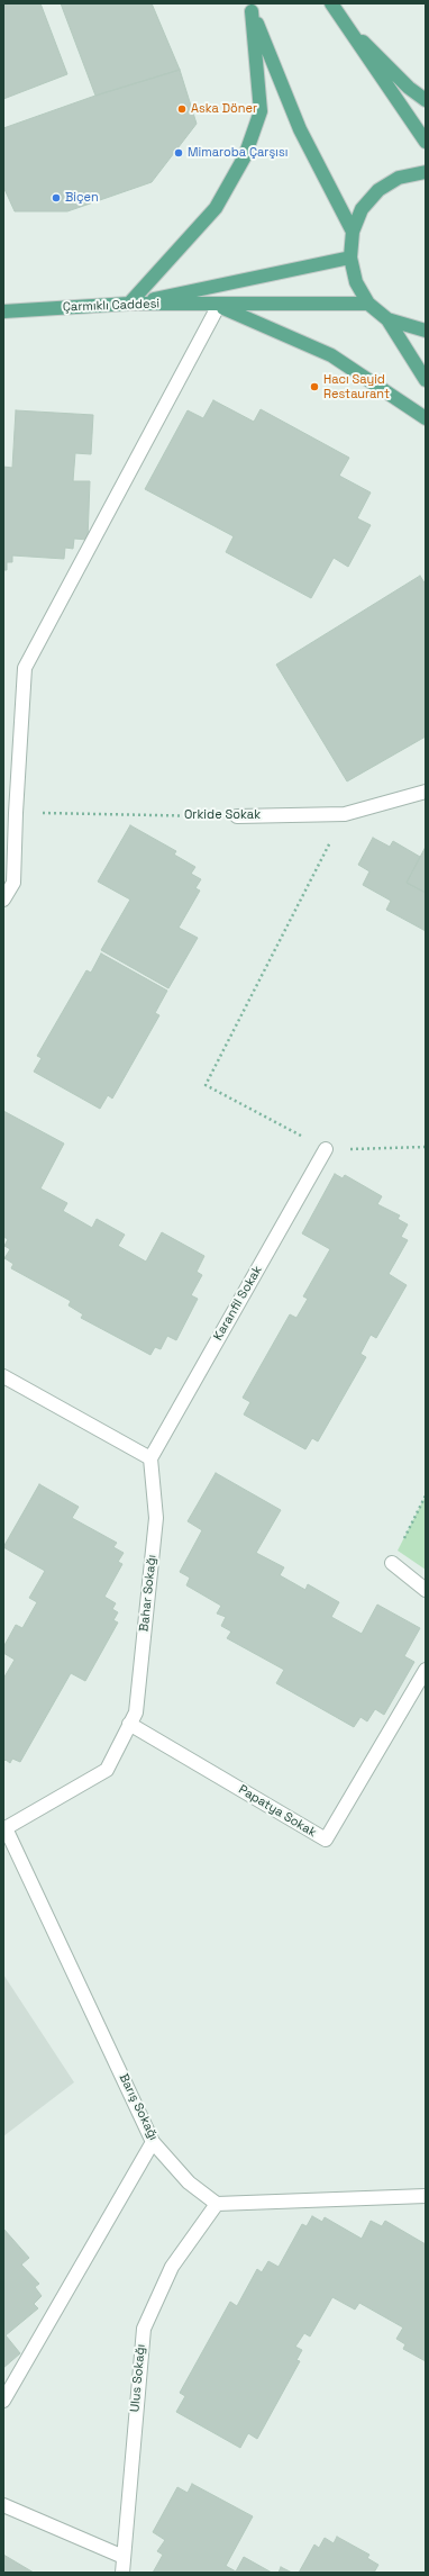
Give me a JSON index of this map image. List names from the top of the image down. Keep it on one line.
{"streets":{"main road":["Çarmıklı Caddesi"],"street":["Orkide Sokak","Karanfil Sokak","Bahar Sokağı","Papatya Sokak","Barış Sokağı","Ulus Sokağı"]},"crossings":[["Karanfil Sokak","Bahar Sokağı"],["Bahar Sokağı","Papatya Sokak"],["Bahar Sokağı","Barış Sokağı"],["Barış Sokağı","Ulus Sokağı"]],"places":["Aska Döner","Mimaroba Çarşısı","Biçen","Hacı Sayid Restaurant"]}
